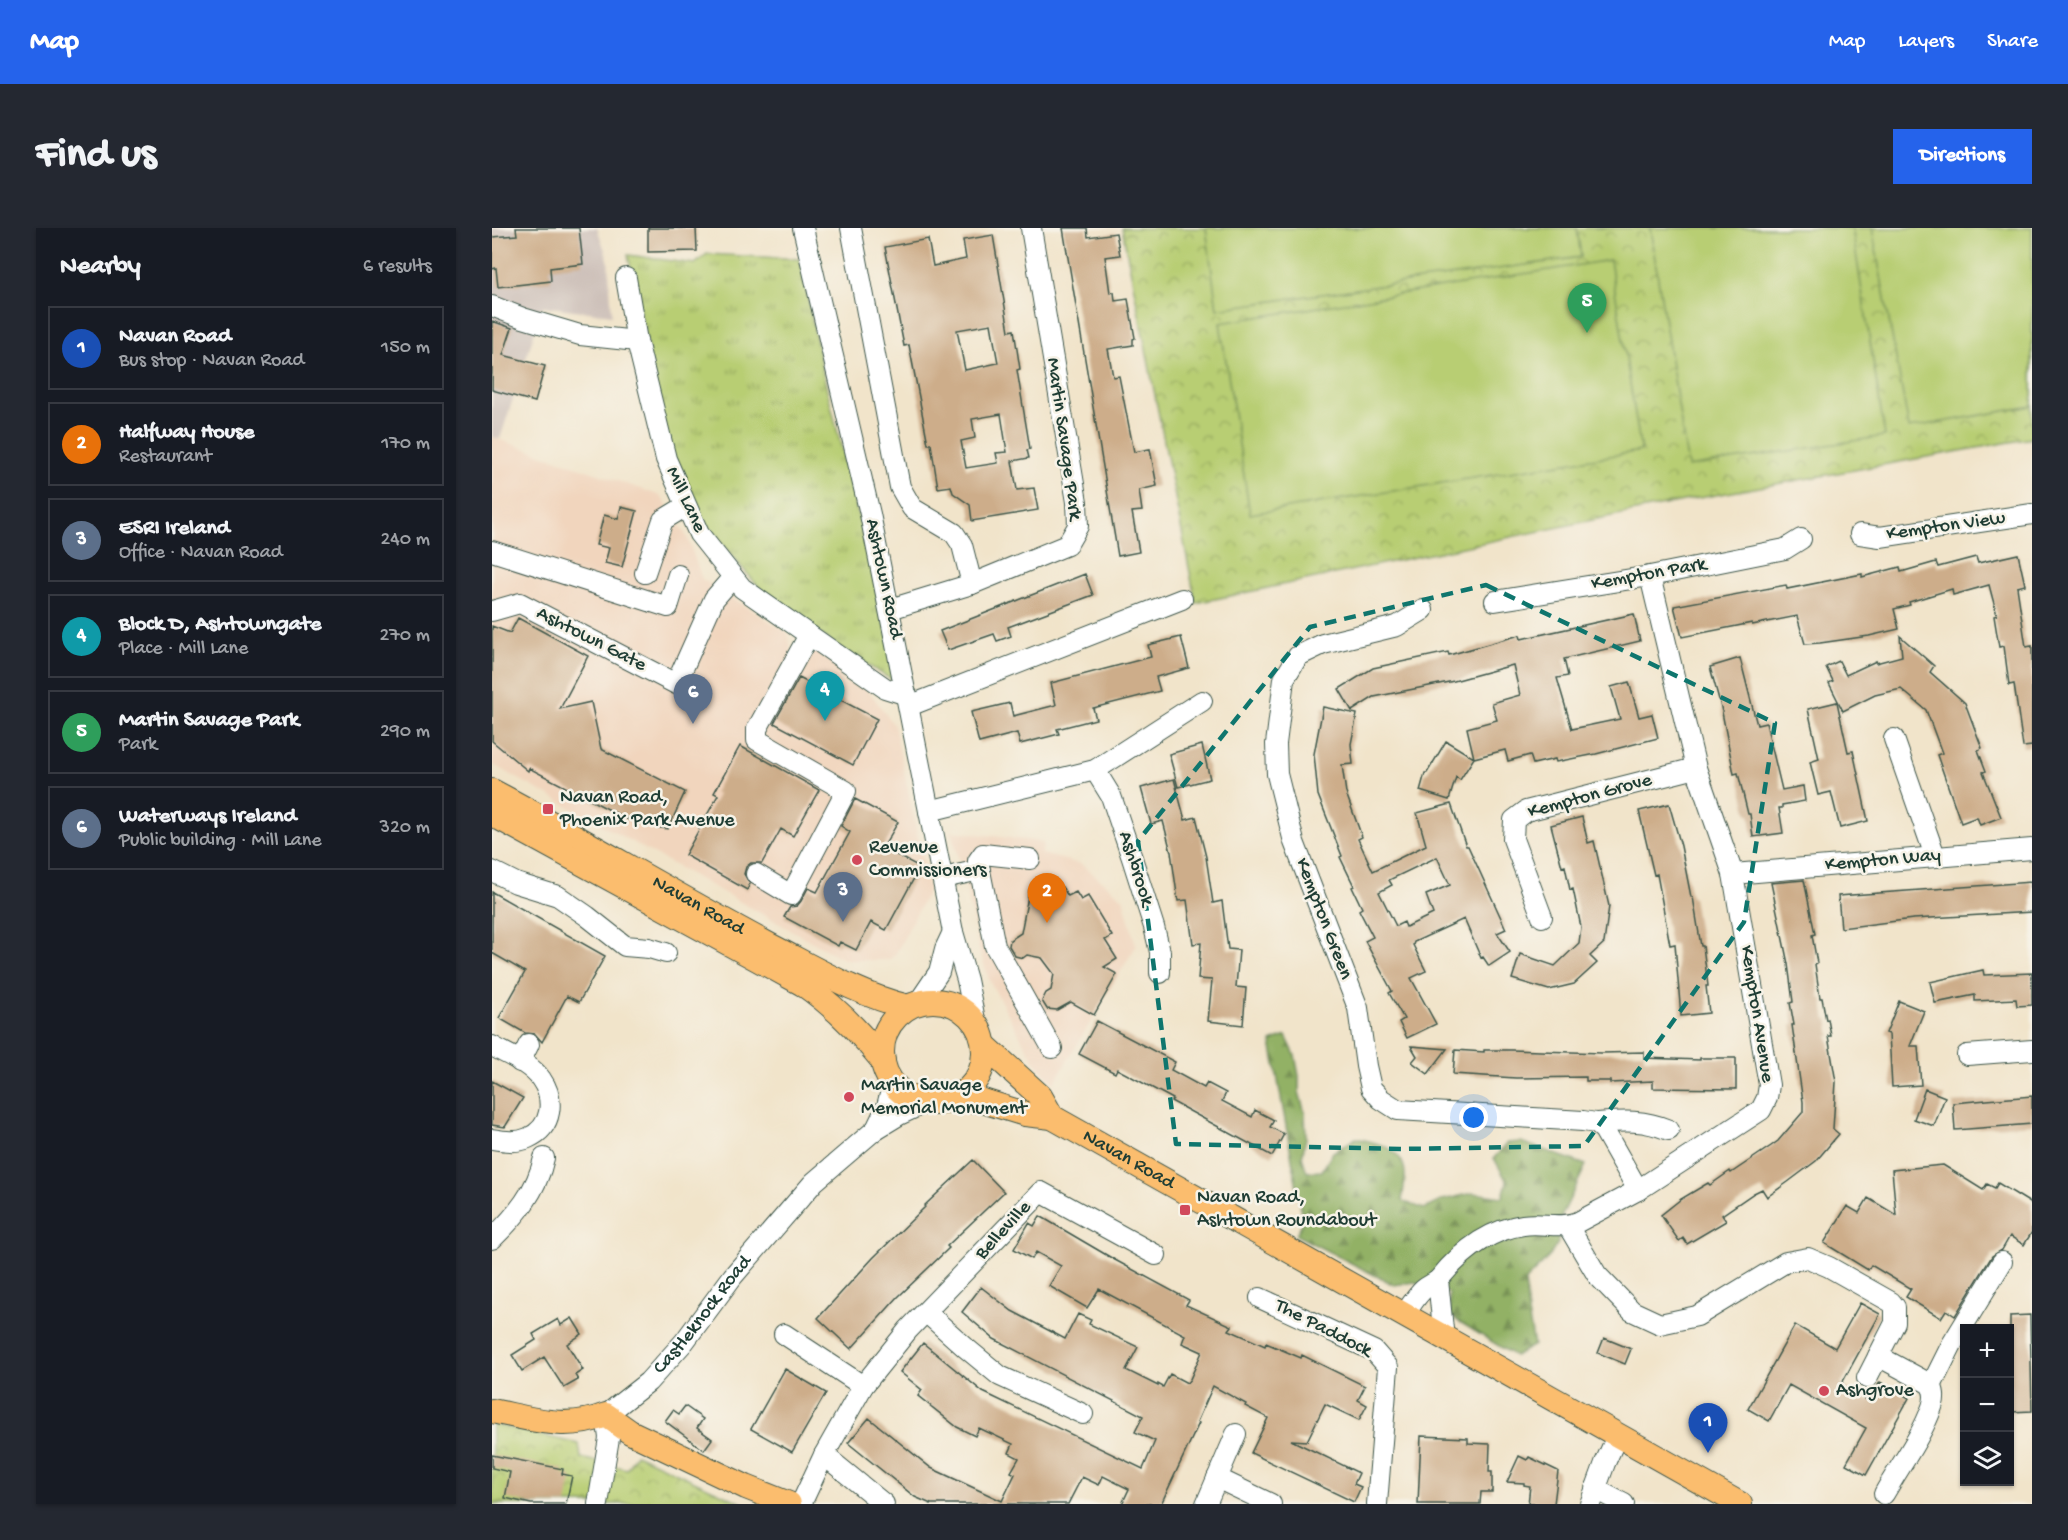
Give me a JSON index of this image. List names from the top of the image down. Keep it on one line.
{"streets":{"main road":["Navan Road","Castleknock Road"],"street":["Martin Savage Park","Mill Lane","Kempton View","Kempton Park","Ashtown Road","Ashtown Gate","Kempton Grove","Kempton Way","Ashbrook","Kempton Green","Kempton Avenue","Belleville","The Paddock"]},"crossings":[["Martin Savage Park","Ashtown Road"],["Mill Lane","Ashtown Road"],["Mill Lane","Ashtown Gate"],["Kempton Park","Kempton Avenue"],["Ashtown Road","Navan Road"],["Ashtown Road","Castleknock Road"],["Kempton Grove","Kempton Avenue"],["Kempton Way","Kempton Avenue"],["Navan Road","Kempton Avenue"],["Navan Road","Castleknock Road"]],"places":{"transit":["Navan Road, Phoenix Park Avenue","Navan Road, Ashtown Roundabout"],"other":["Revenue Commissioners","Martin Savage Memorial Monument","Ashgrove"]},"page":{"header":"Map","nav":["Map","Layers","Share"],"buttons":"Directions","title":"Find us","heading":["Nearby","6 results"],"pins":["5","4","6","3","2","1"],"list":[{"mark":"1","name":"Navan Road","note":"Bus stop · Navan Road","value":"150 m"},{"mark":"2","name":"Halfway House","note":"Restaurant","value":"170 m"},{"mark":"3","name":"ESRI Ireland","note":"Office · Navan Road","value":"240 m"},{"mark":"4","name":"Block D, Ashtowngate","note":"Place · Mill Lane","value":"270 m"},{"mark":"5","name":"Martin Savage Park","note":"Park","value":"290 m"},{"mark":"6","name":"Waterways Ireland","note":"Public building · Mill Lane","value":"320 m"}],"map_buttons":["+","−"]}}
